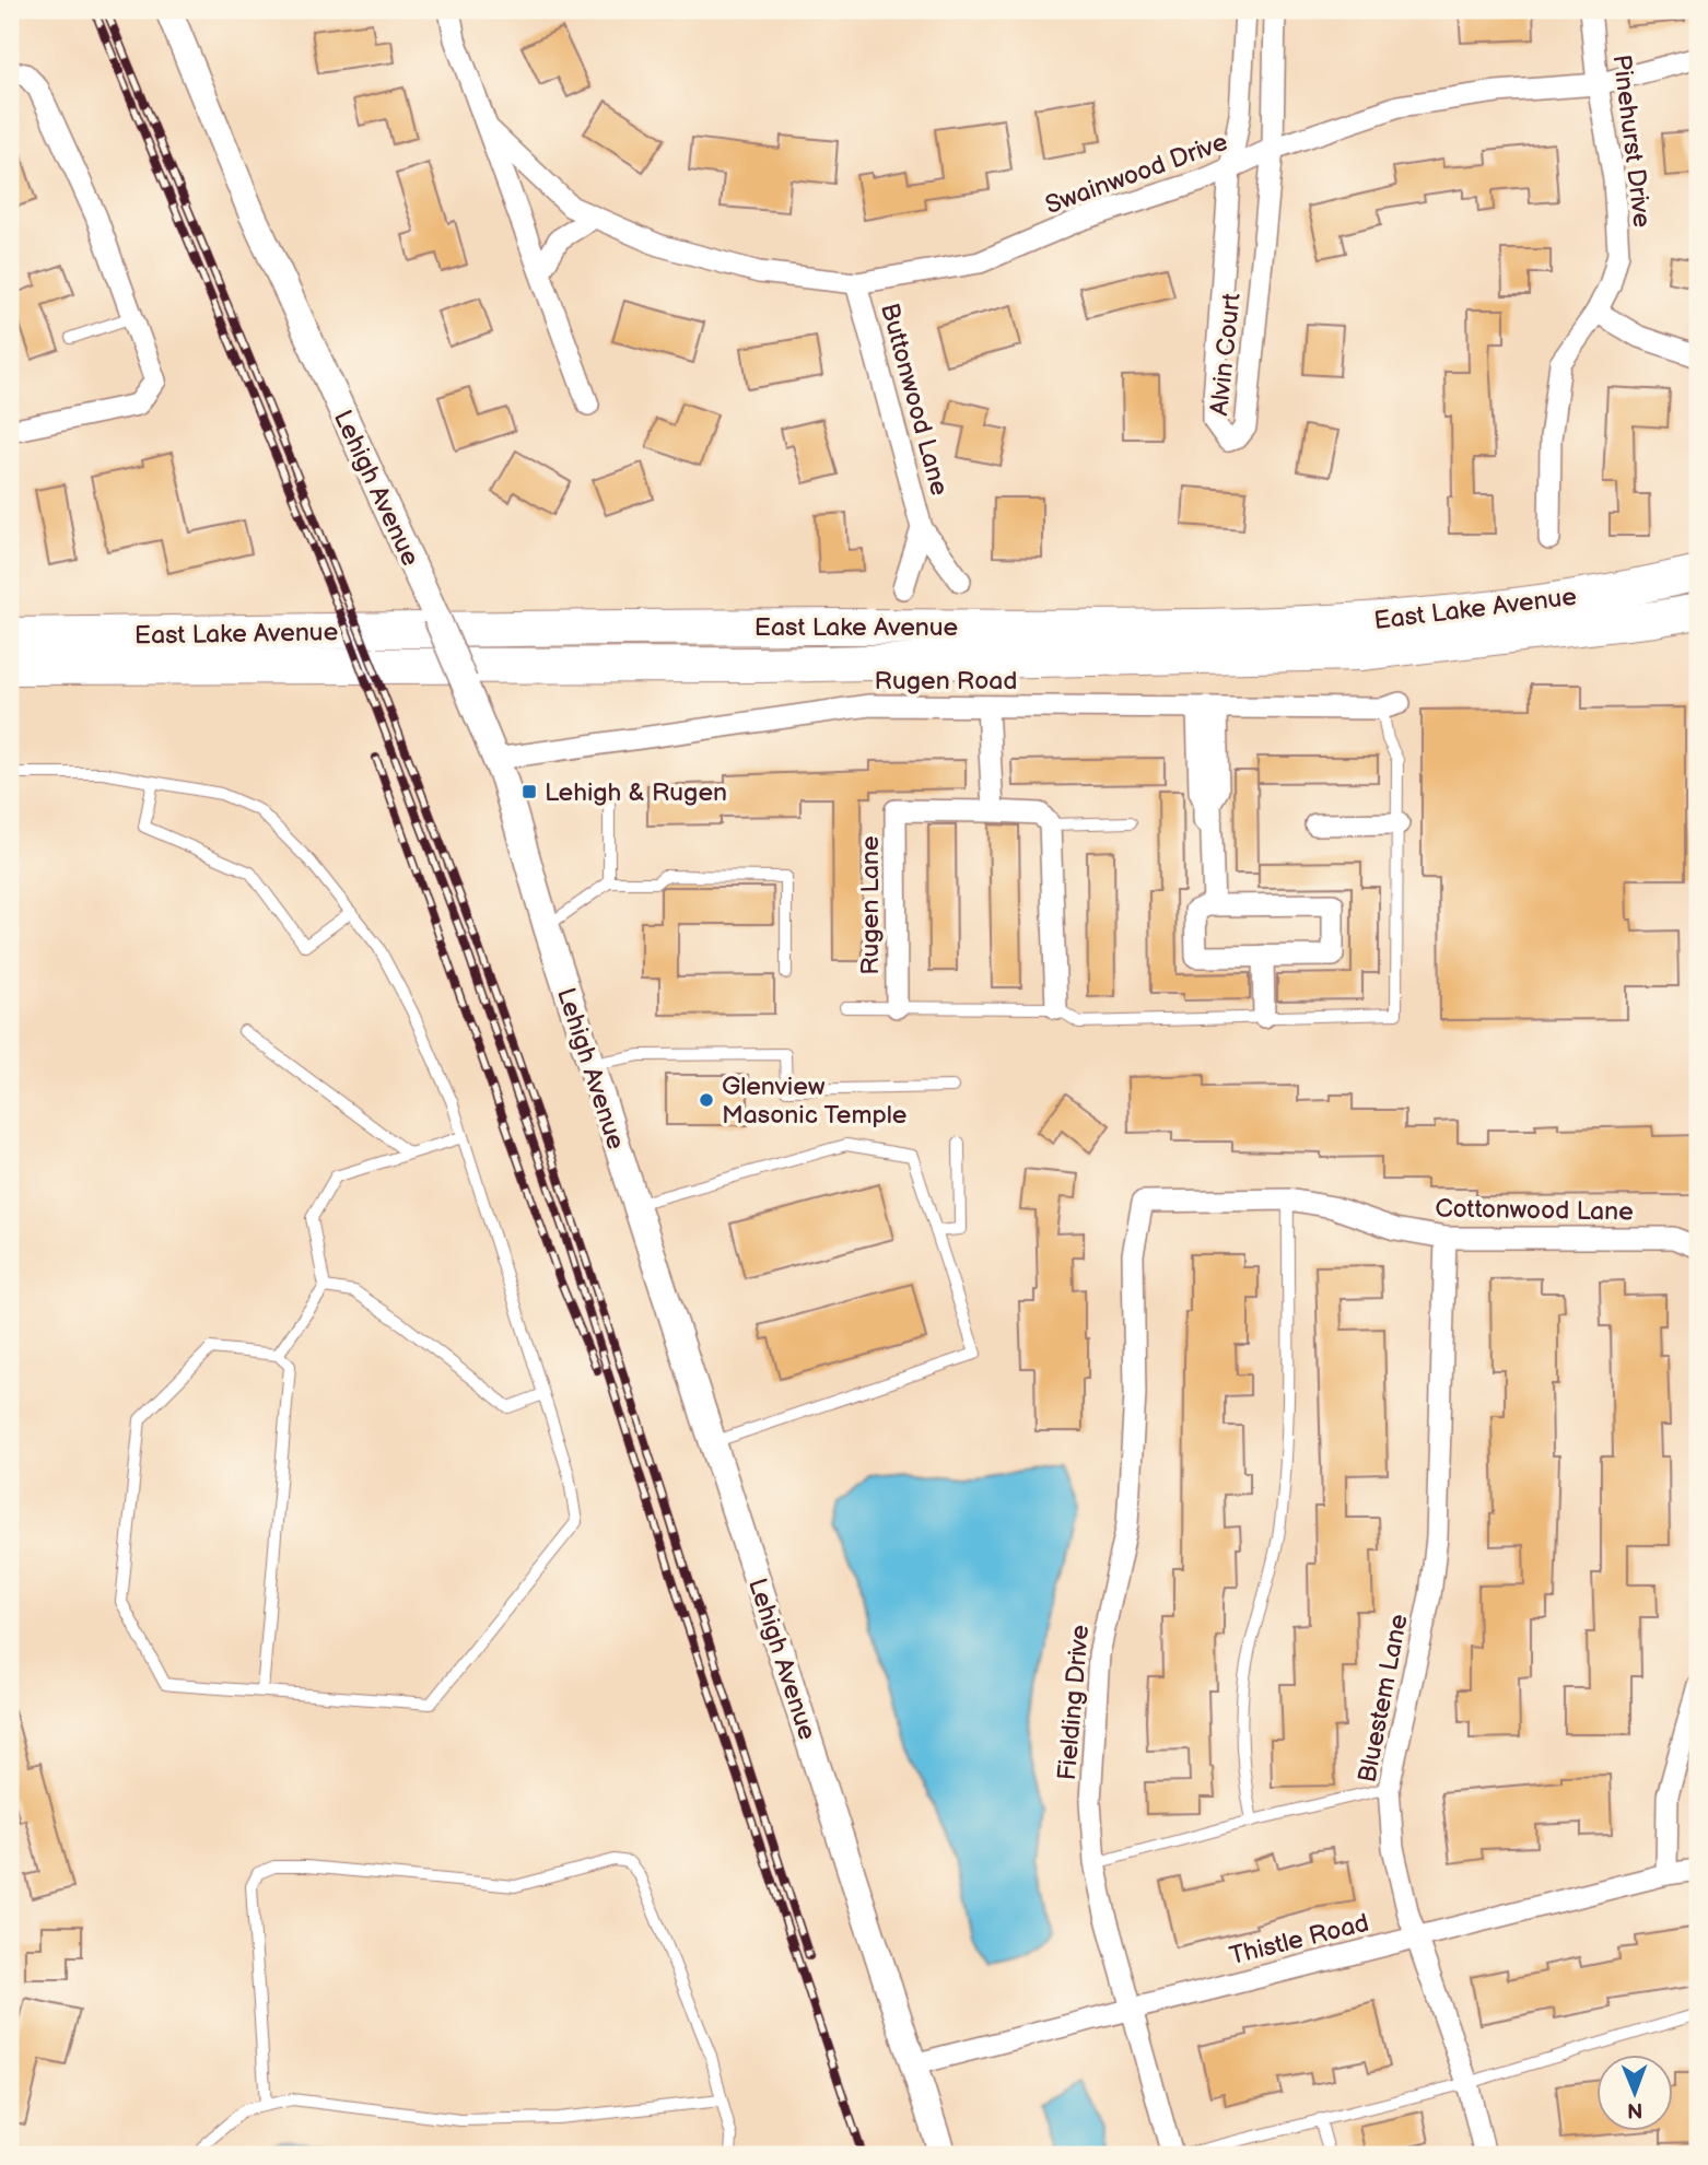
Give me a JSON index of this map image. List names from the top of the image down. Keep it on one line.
{"streets":{"main road":["East Lake Avenue"],"street":["Pinehurst Drive","Swainwood Drive","Alvin Court","Buttonwood Lane","Lehigh Avenue","Rugen Road","Rugen Lane","Cottonwood Lane","Bluestem Lane","Fielding Drive","Thistle Road"]},"crossings":[["Pinehurst Drive","Swainwood Drive"],["Swainwood Drive","Alvin Court"],["Swainwood Drive","Buttonwood Lane"],["Lehigh Avenue","Rugen Road"],["Lehigh Avenue","Thistle Road"],["Cottonwood Lane","Bluestem Lane"],["Cottonwood Lane","Fielding Drive"],["Bluestem Lane","Thistle Road"],["Fielding Drive","Thistle Road"]],"places":{"transit":["Lehigh & Rugen"],"other":["Glenview Masonic Temple"]},"north":"bottom"}
